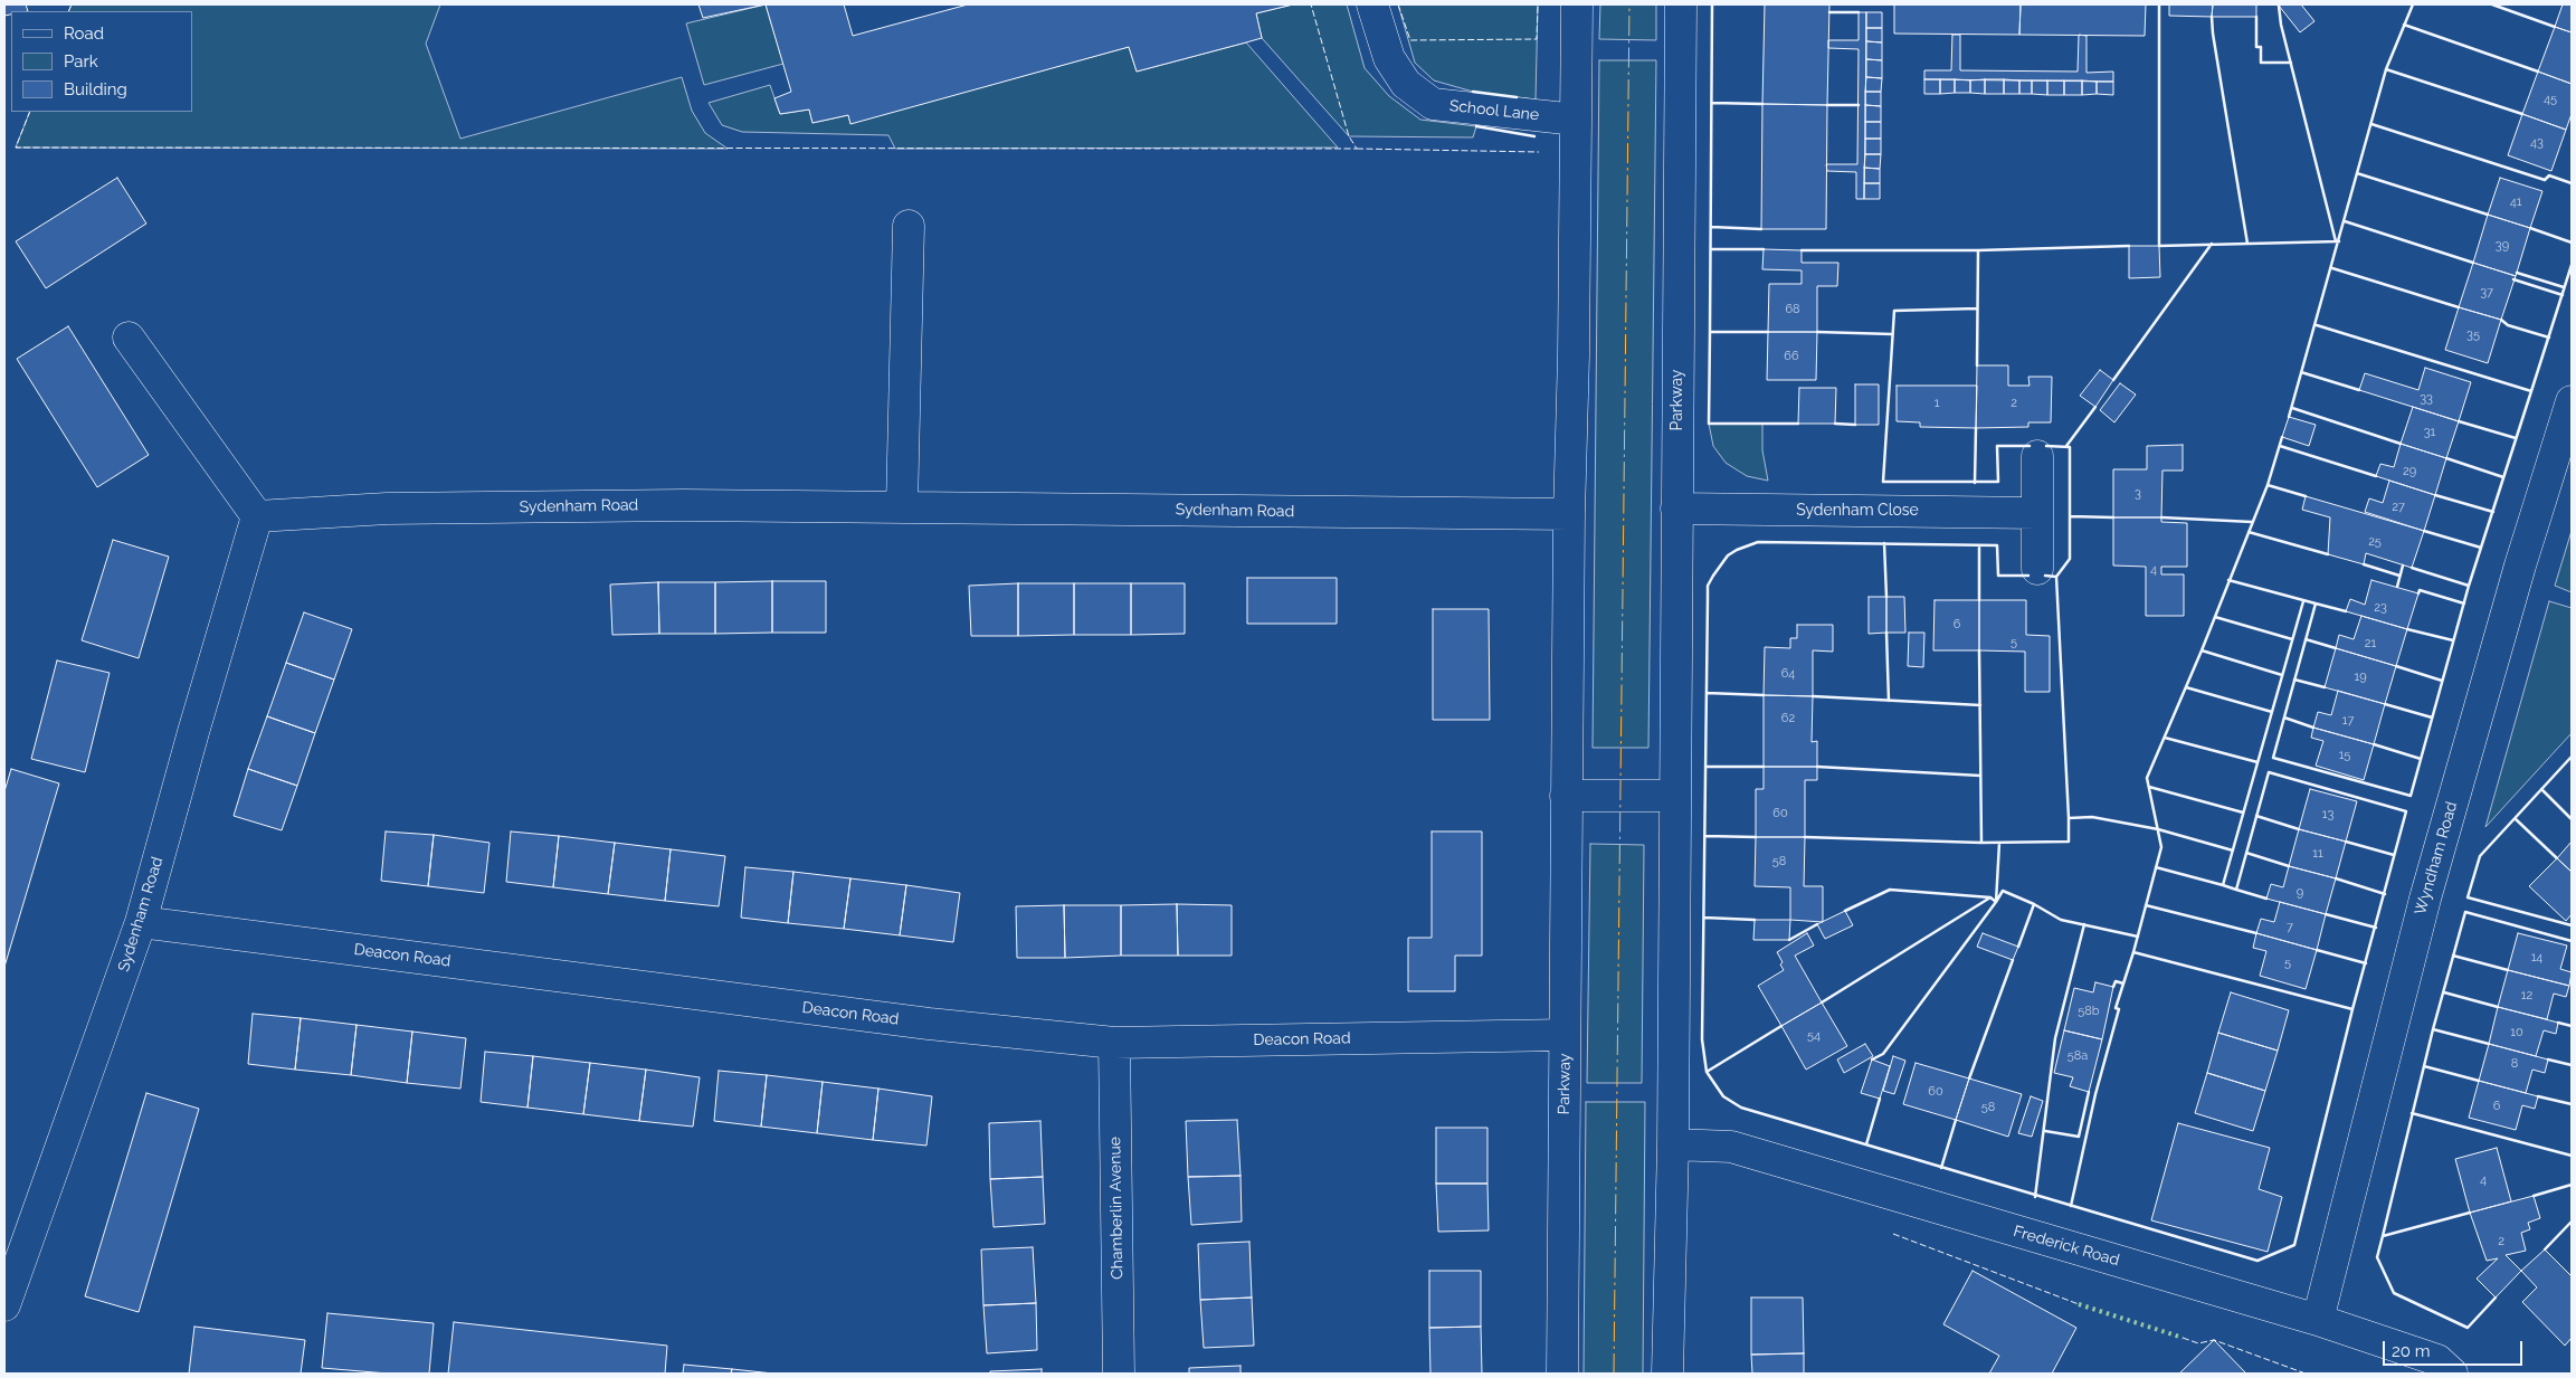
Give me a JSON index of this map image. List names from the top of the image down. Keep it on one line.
{"streets":{"street":["School Lane","Parkway","Sydenham Road","Sydenham Close","Wyndham Road","Deacon Road","Chamberlin Avenue","Frederick Road"]},"crossings":[["School Lane","Parkway"],["Parkway","Sydenham Road"],["Parkway","Sydenham Close"],["Parkway","Deacon Road"],["Parkway","Frederick Road"],["Sydenham Road","Deacon Road"],["Wyndham Road","Frederick Road"],["Deacon Road","Chamberlin Avenue"]],"house_numbers":["45","43","41","39","37","68","35","66","33","1","2","31","29","3","27","25","4","23","6","5","21","64","19","62","17","15","60","13","11","58","9","7","14","5","12","58b","10","54","58a","8","60","6","58","4","2"],"legend":["Road","Park","Building"],"scale_bar":"20 m"}
